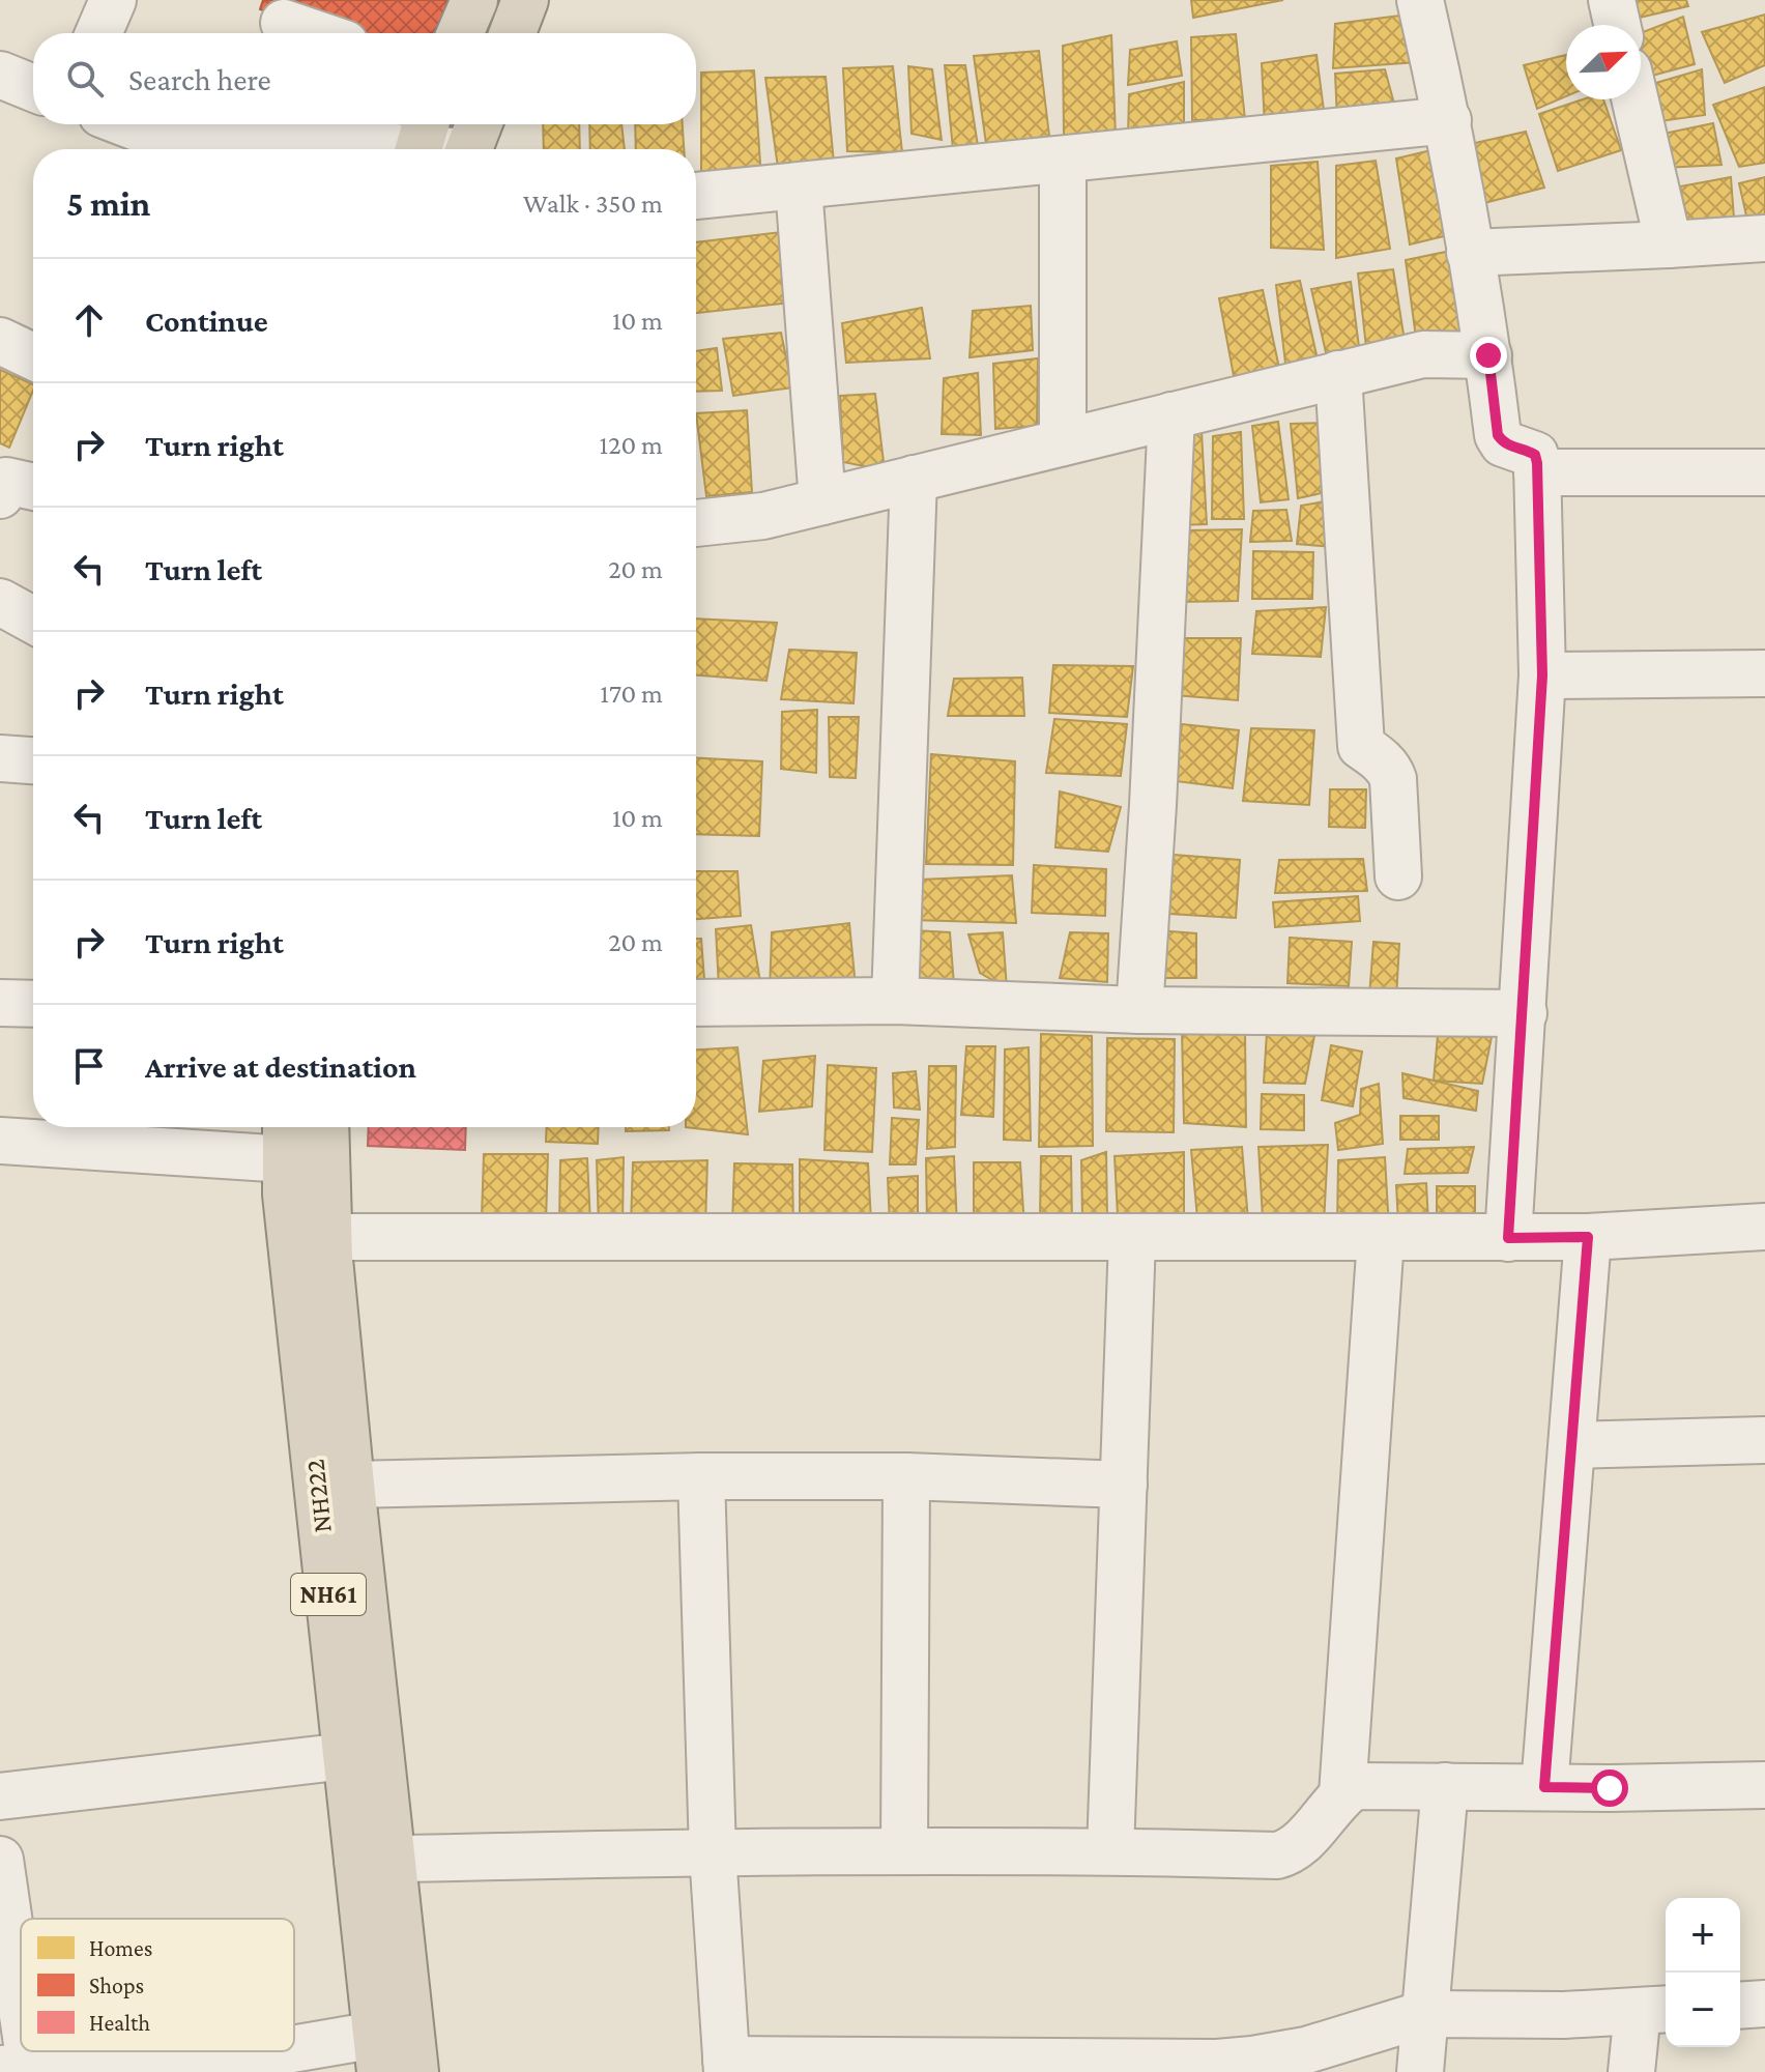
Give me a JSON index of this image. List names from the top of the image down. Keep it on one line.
{"streets":{"highway":["NH222","NH61"]},"legend":["Homes","Shops","Health"],"north":"top right","page":{"search":"Search here","heading":["5 min","Walk · 350 m"],"list":[["Continue","10 m"],["Turn right","120 m"],["Turn left","20 m"],["Turn right","170 m"],["Turn left","10 m"],["Turn right","20 m"],"Arrive at destination"],"map_buttons":["+","−"]}}
